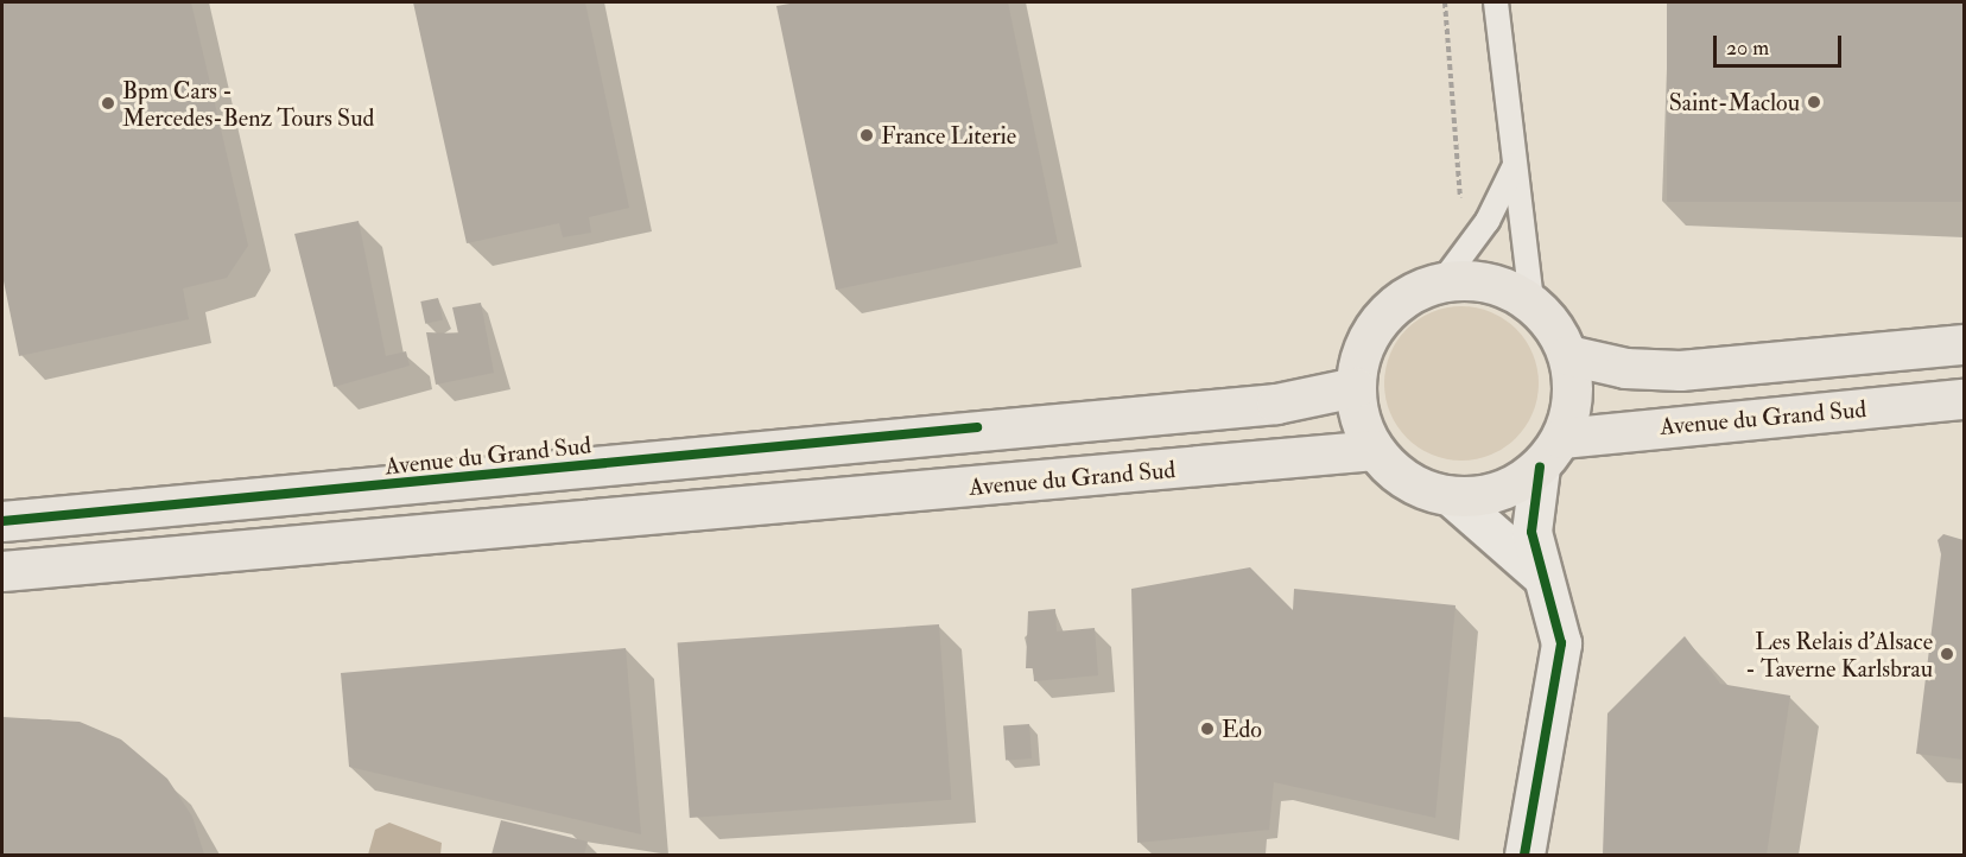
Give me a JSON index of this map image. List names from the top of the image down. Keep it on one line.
{"streets":{"main road":["Avenue du Grand Sud"]},"places":["Saint-Maclou","Bpm Cars - Mercedes-Benz Tours Sud","France Literie","Les Relais d’Alsace - Taverne Karlsbrau","Edo"],"scale_bar":"20 m"}
